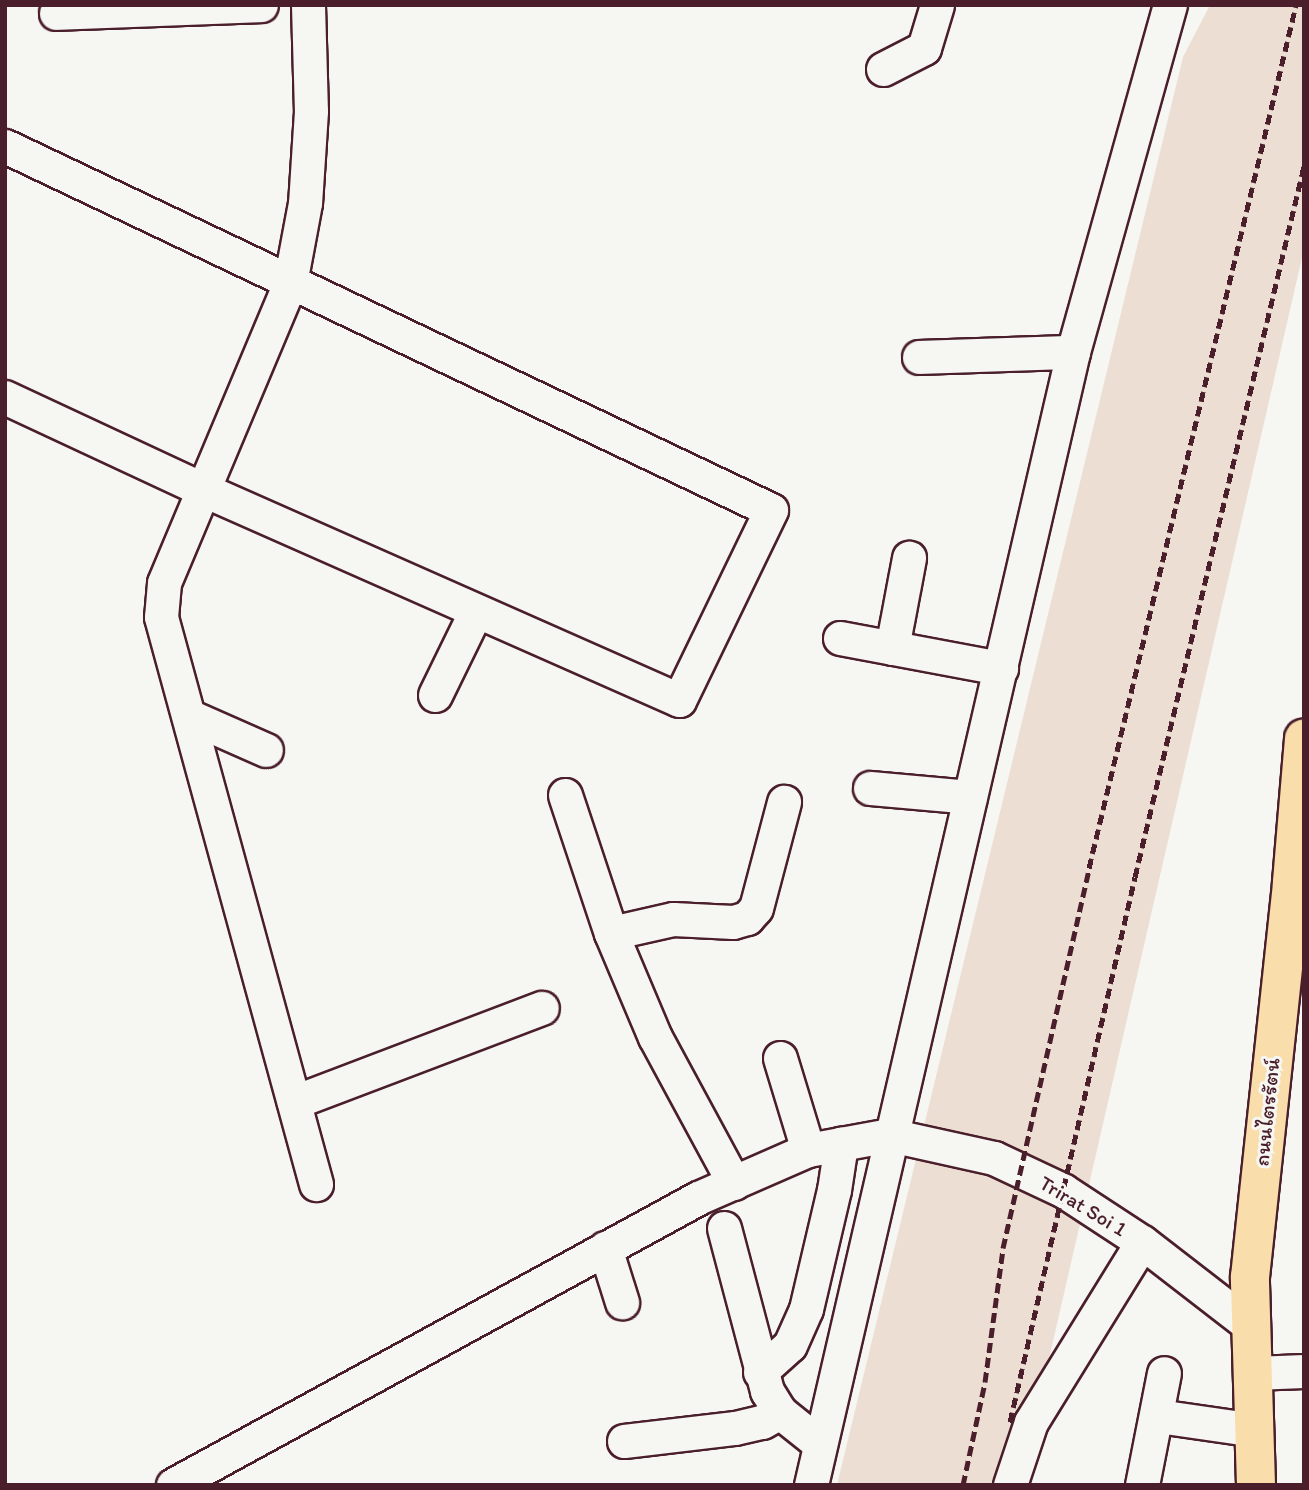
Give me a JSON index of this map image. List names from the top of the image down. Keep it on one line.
{"streets":{"main road":["ถนนไตรรัตน์"],"street":["Trirat Soi 1"]},"crossings":[["ถนนไตรรัตน์","Trirat Soi 1"]]}
